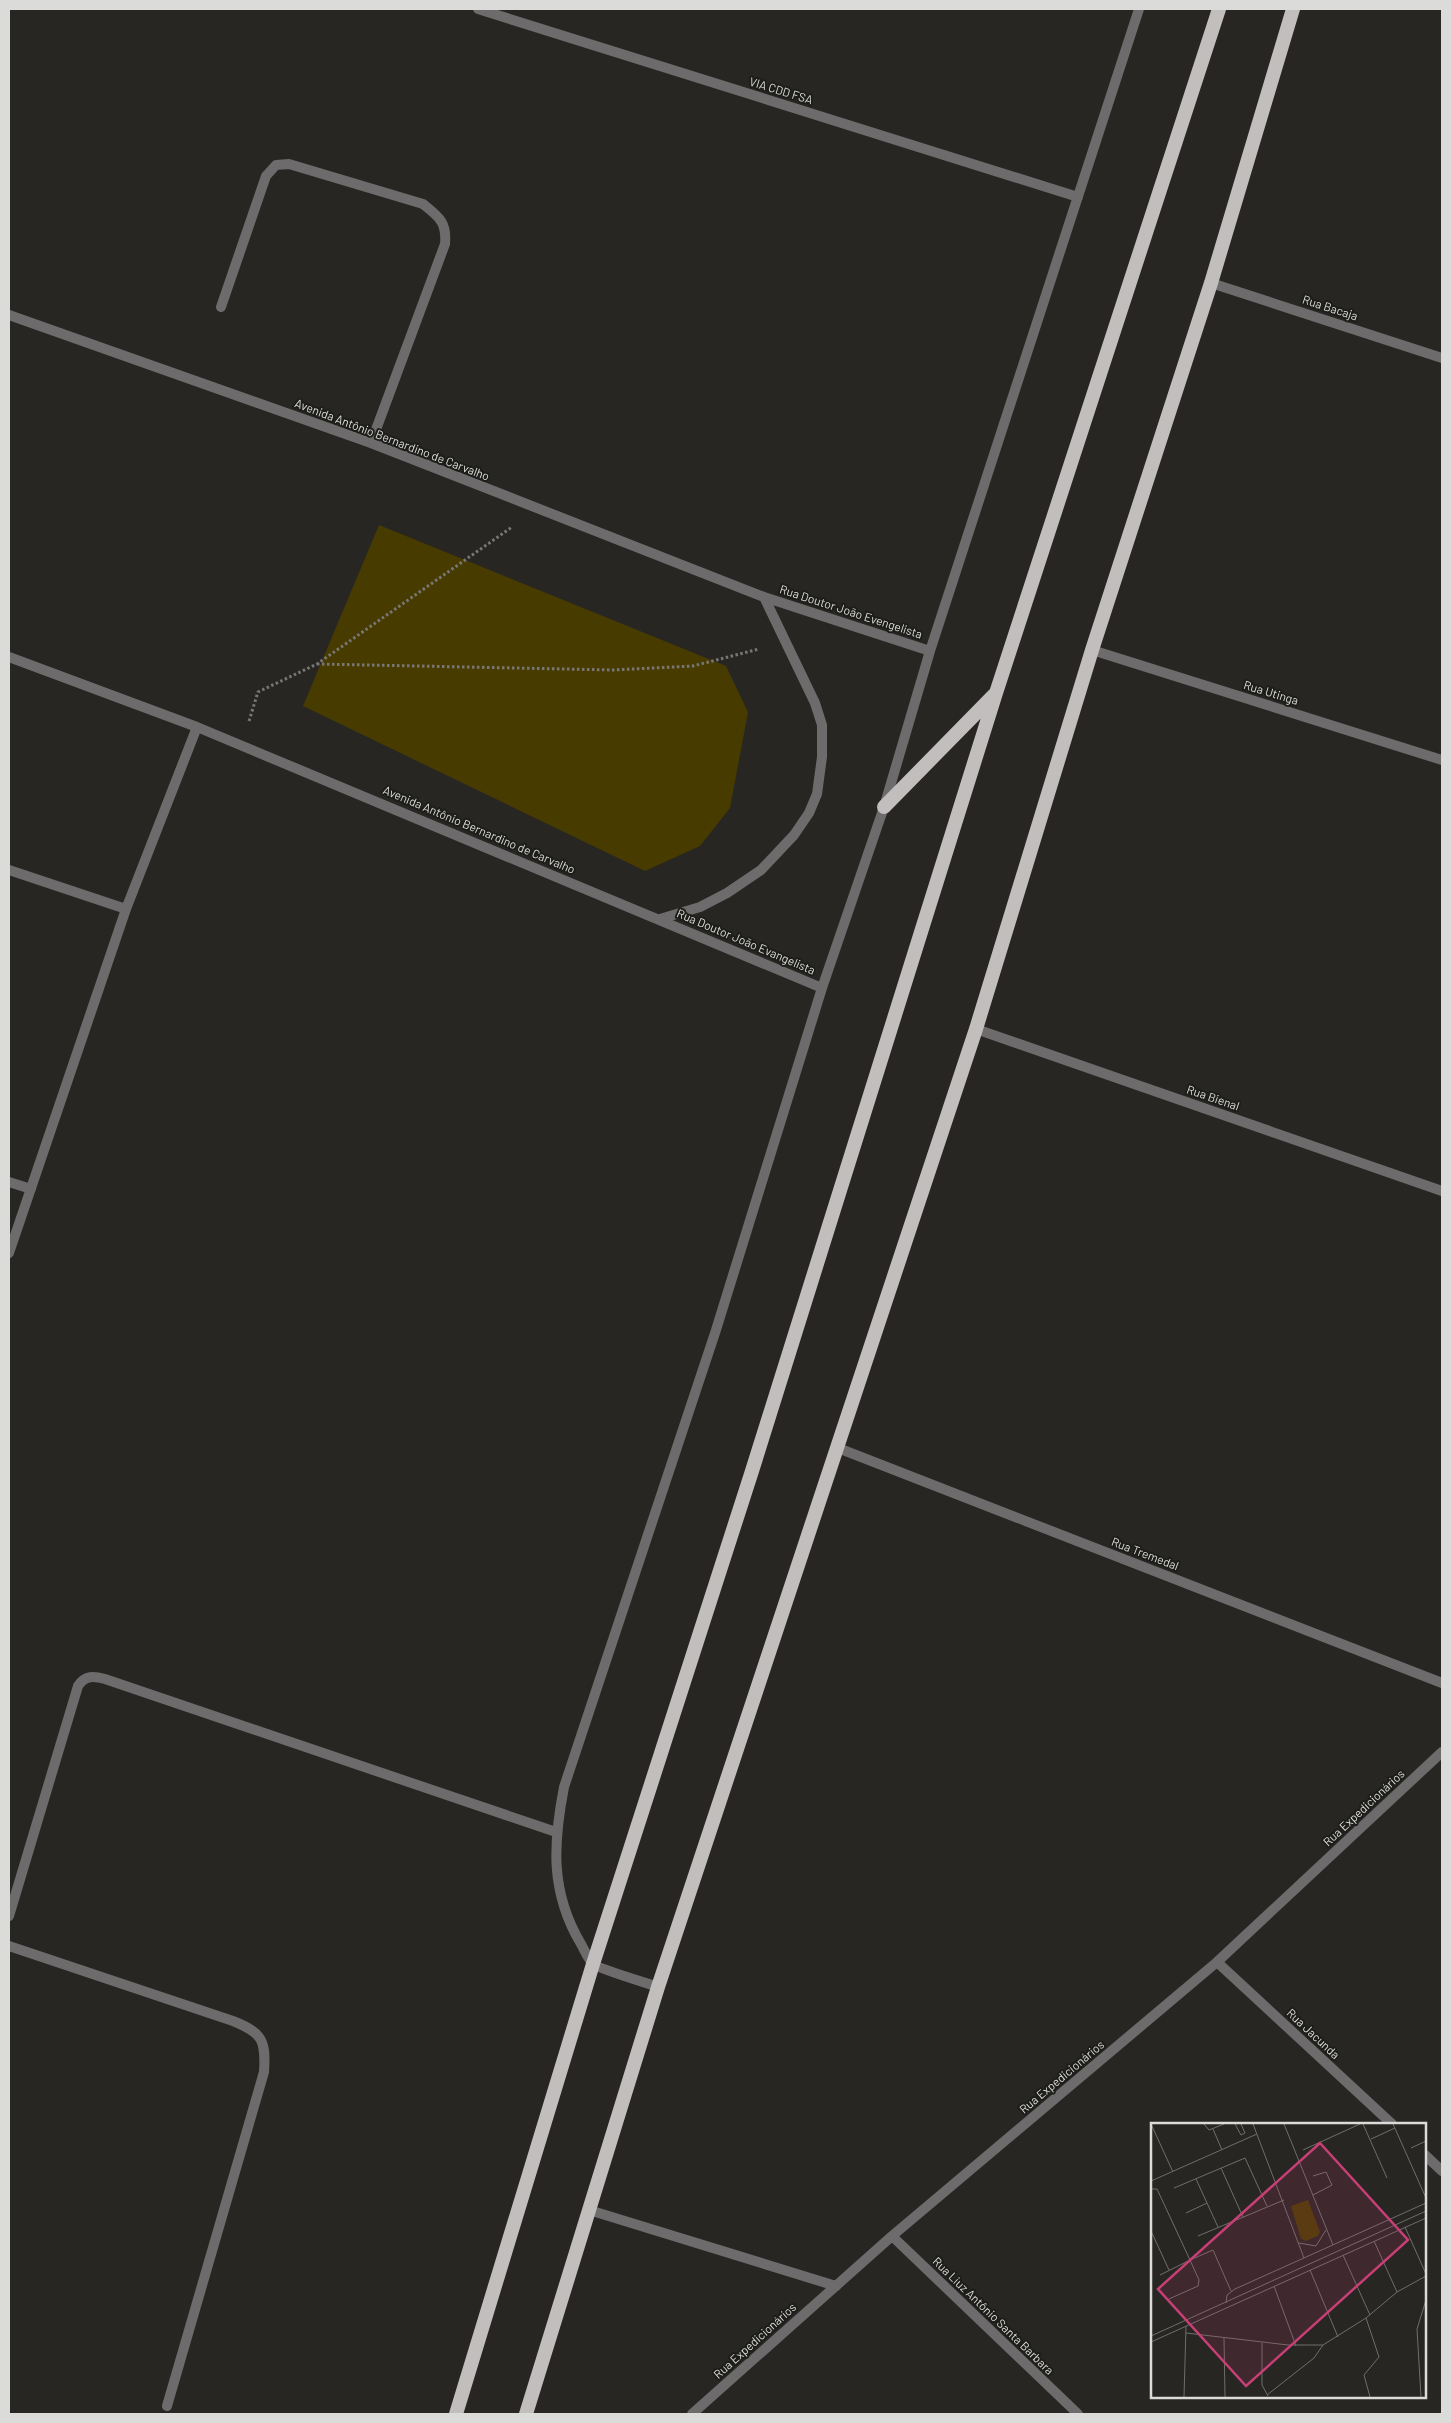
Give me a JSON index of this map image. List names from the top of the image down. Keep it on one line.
{"streets":{"street":["VIA CDD FSA","Rua Bacaja","Avenida Antônio Bernardino de Carvalho","Rua Doutor João Evengelista","Rua Utinga","Rua Doutor João Evangelista","Rua Bienal","Rua Tremedal","Rua Expedicionários","Rua Jacunda","Rua Liuz Antônio Santa Barbara"]},"crossings":[["Avenida Antônio Bernardino de Carvalho","Rua Doutor João Evengelista"],["Avenida Antônio Bernardino de Carvalho","Rua Doutor João Evangelista"],["Rua Expedicionários","Rua Jacunda"],["Rua Expedicionários","Rua Liuz Antônio Santa Barbara"]]}
